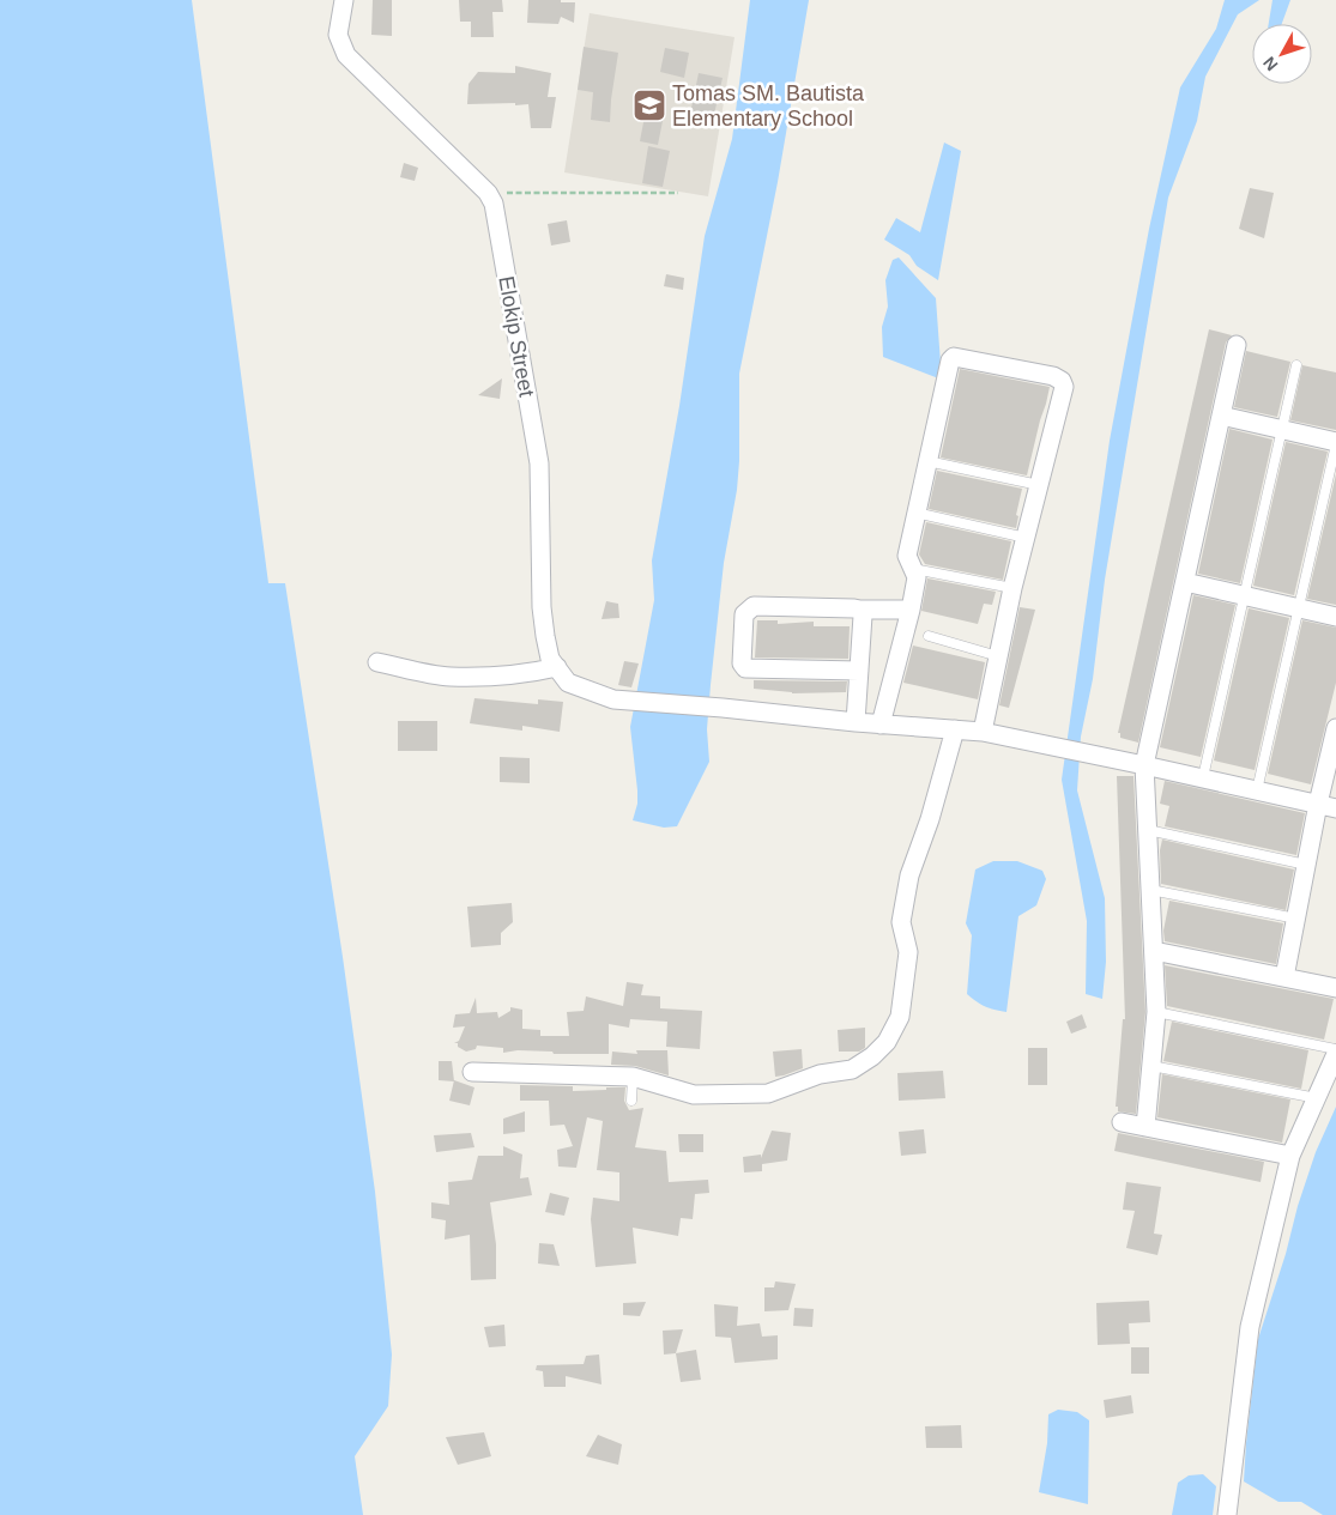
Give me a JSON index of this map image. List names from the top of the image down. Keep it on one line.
{"streets":{"street":["Elokip Street"]},"places":{"school or university":["Tomas SM. Bautista Elementary School"]},"north":"bottom left"}
